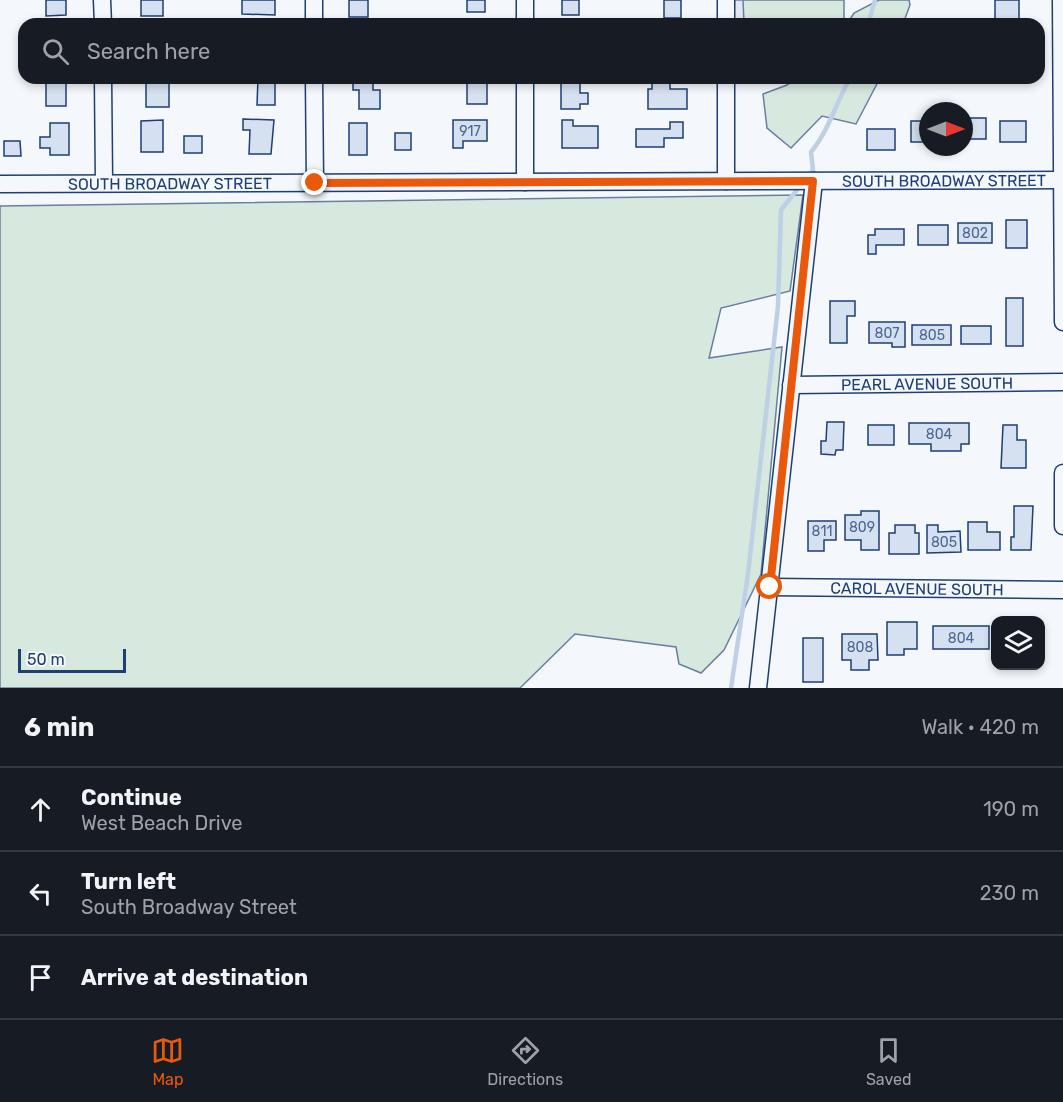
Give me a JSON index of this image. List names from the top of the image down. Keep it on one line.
{"streets":{"street":["SOUTH BROADWAY STREET","PEARL AVENUE SOUTH","CAROL AVENUE SOUTH"]},"house_numbers":["917","802","807","805","804","809","811","805","804","808"],"scale_bar":"50 m","north":"right","page":{"search":"Search here","scale":"50 m","heading":["6 min","Walk · 420 m"],"list":[["Continue","West Beach Drive","190 m"],["Turn left","South Broadway Street","230 m"],"Arrive at destination"],"nav":["Map","Directions","Saved"]}}
